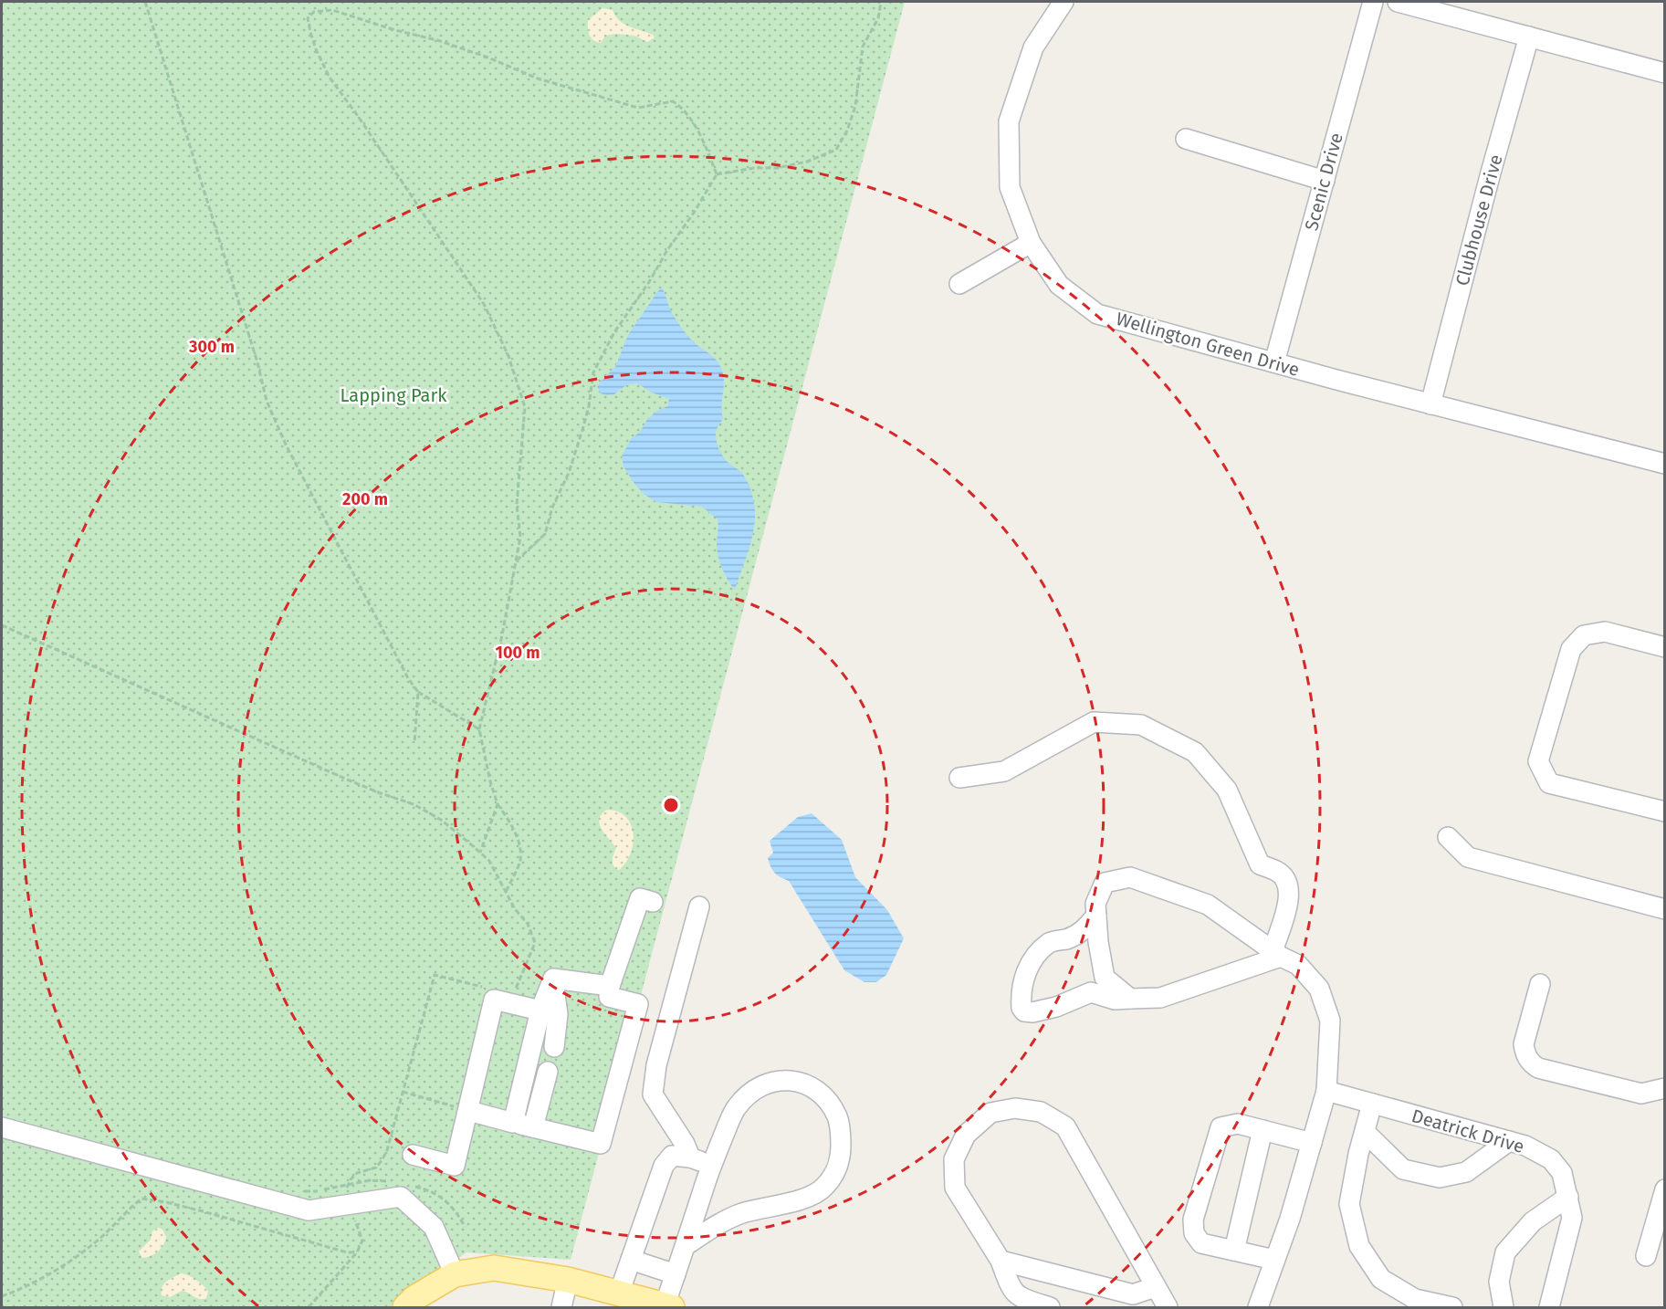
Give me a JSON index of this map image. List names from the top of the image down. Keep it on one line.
{"streets":{"street":["Scenic Drive","Clubhouse Drive","Wellington Green Drive","Deatrick Drive"]},"crossings":[["Scenic Drive","Wellington Green Drive"],["Clubhouse Drive","Wellington Green Drive"]],"parks":["Lapping Park"],"rings":["300 m","200 m","100 m"]}
